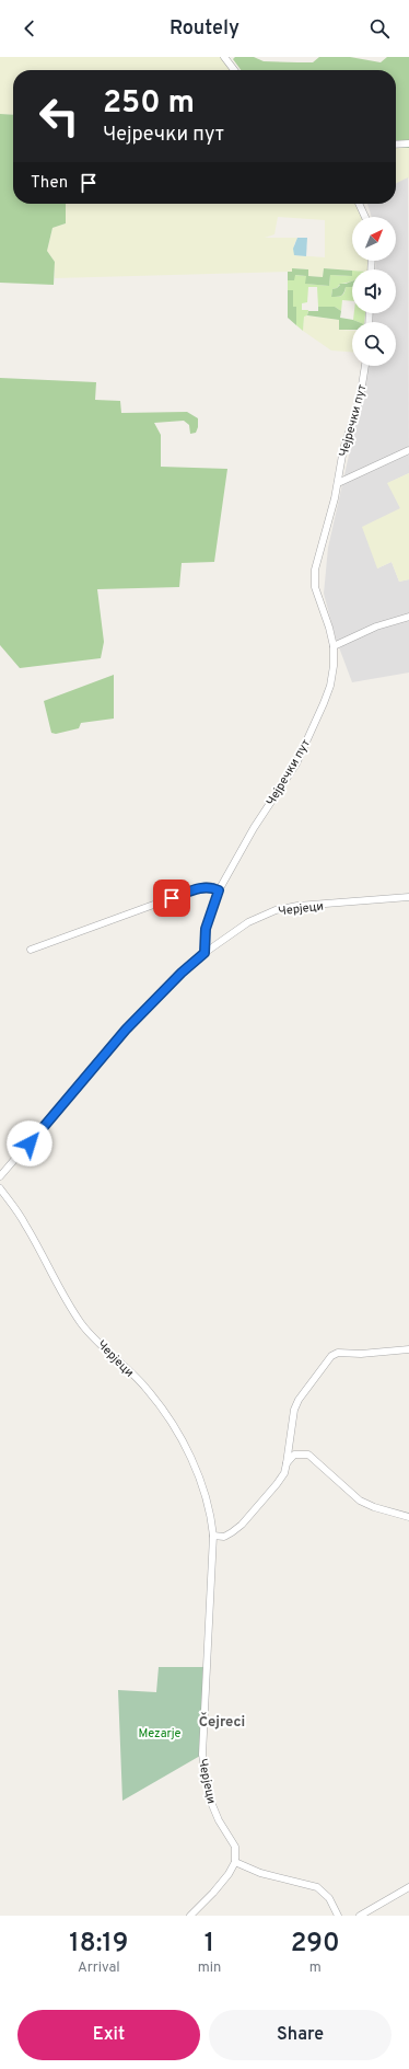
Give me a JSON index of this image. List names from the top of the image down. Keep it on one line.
{"streets":{"street":["Чејречки пут","Черјеци"]},"crossings":[["Чејречки пут","Черјеци"]],"districts":["Čejreci"],"parks":["Mezarje"],"north":"top right","page":{"header":"Routely","turn":["250 m","Чејречки пут"],"then":"Then","eta":["18:19","Arrival","1","min","290","m"],"buttons":["Exit","Share"]}}
